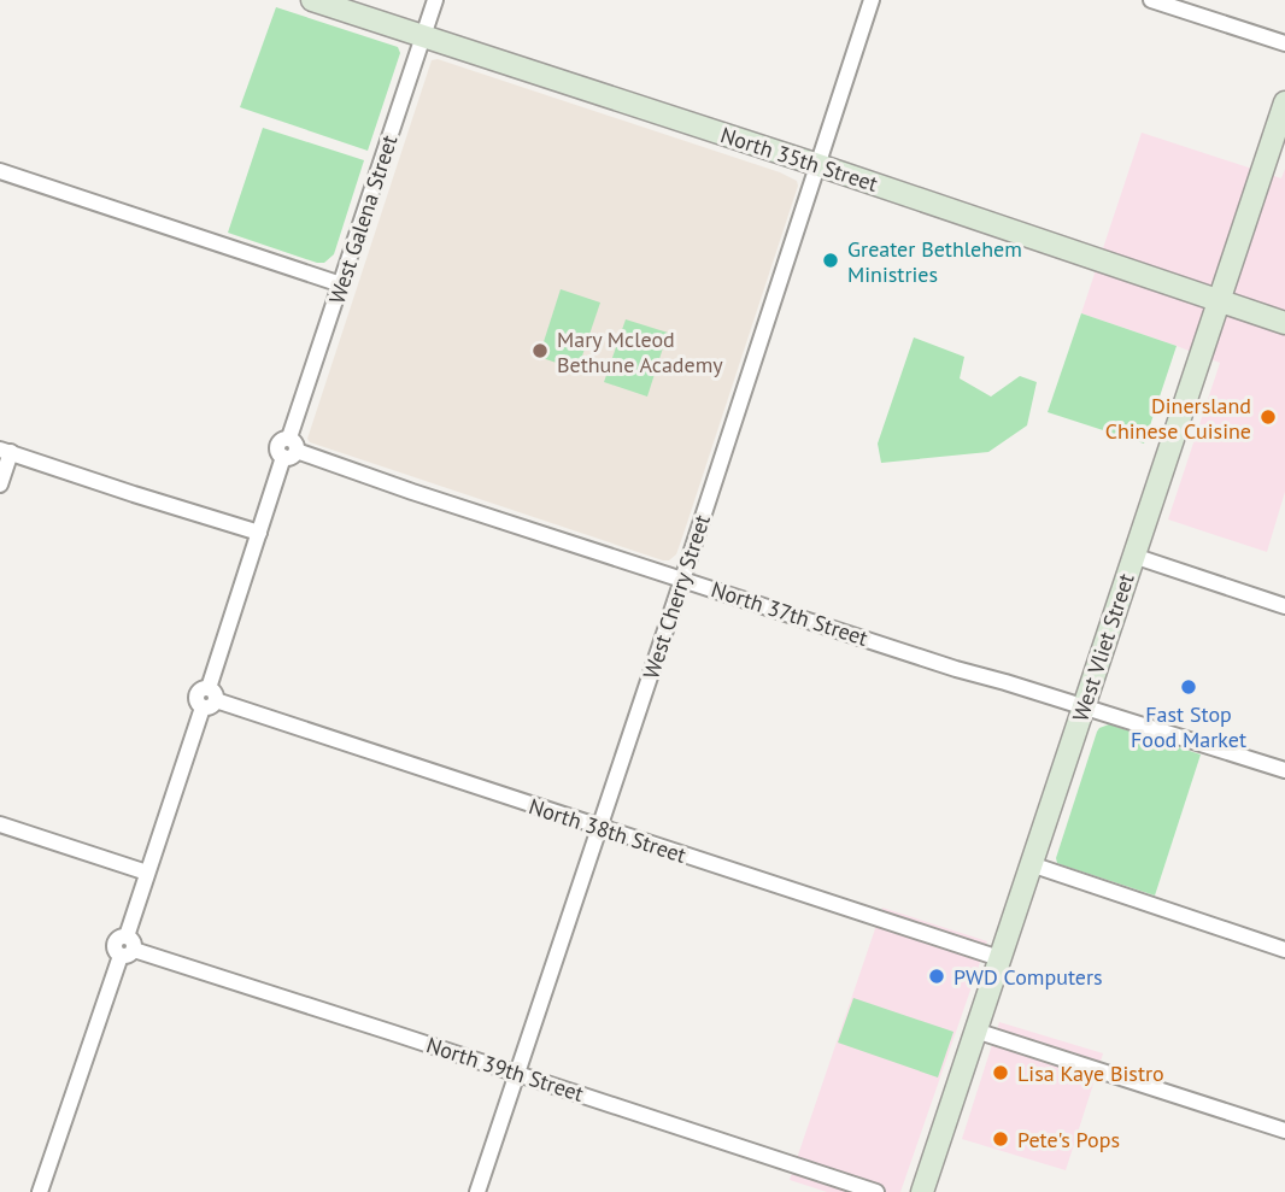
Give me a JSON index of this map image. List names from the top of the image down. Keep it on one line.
{"streets":{"street":["North 35th Street","West Galena Street","West Cherry Street","North 37th Street","West Vliet Street","North 38th Street","North 39th Street"]},"crossings":[["North 35th Street","West Galena Street"],["North 35th Street","West Cherry Street"],["North 35th Street","West Vliet Street"],["West Galena Street","North 37th Street"],["West Galena Street","North 38th Street"],["West Galena Street","North 39th Street"],["West Cherry Street","North 37th Street"],["West Cherry Street","North 38th Street"],["West Cherry Street","North 39th Street"],["North 37th Street","West Vliet Street"],["West Vliet Street","North 38th Street"]],"places":["Greater Bethlehem Ministries","Mary Mcleod Bethune Academy","Dinersland Chinese Cuisine","Fast Stop Food Market","PWD Computers","Lisa Kaye Bistro","Pete's Pops"]}
